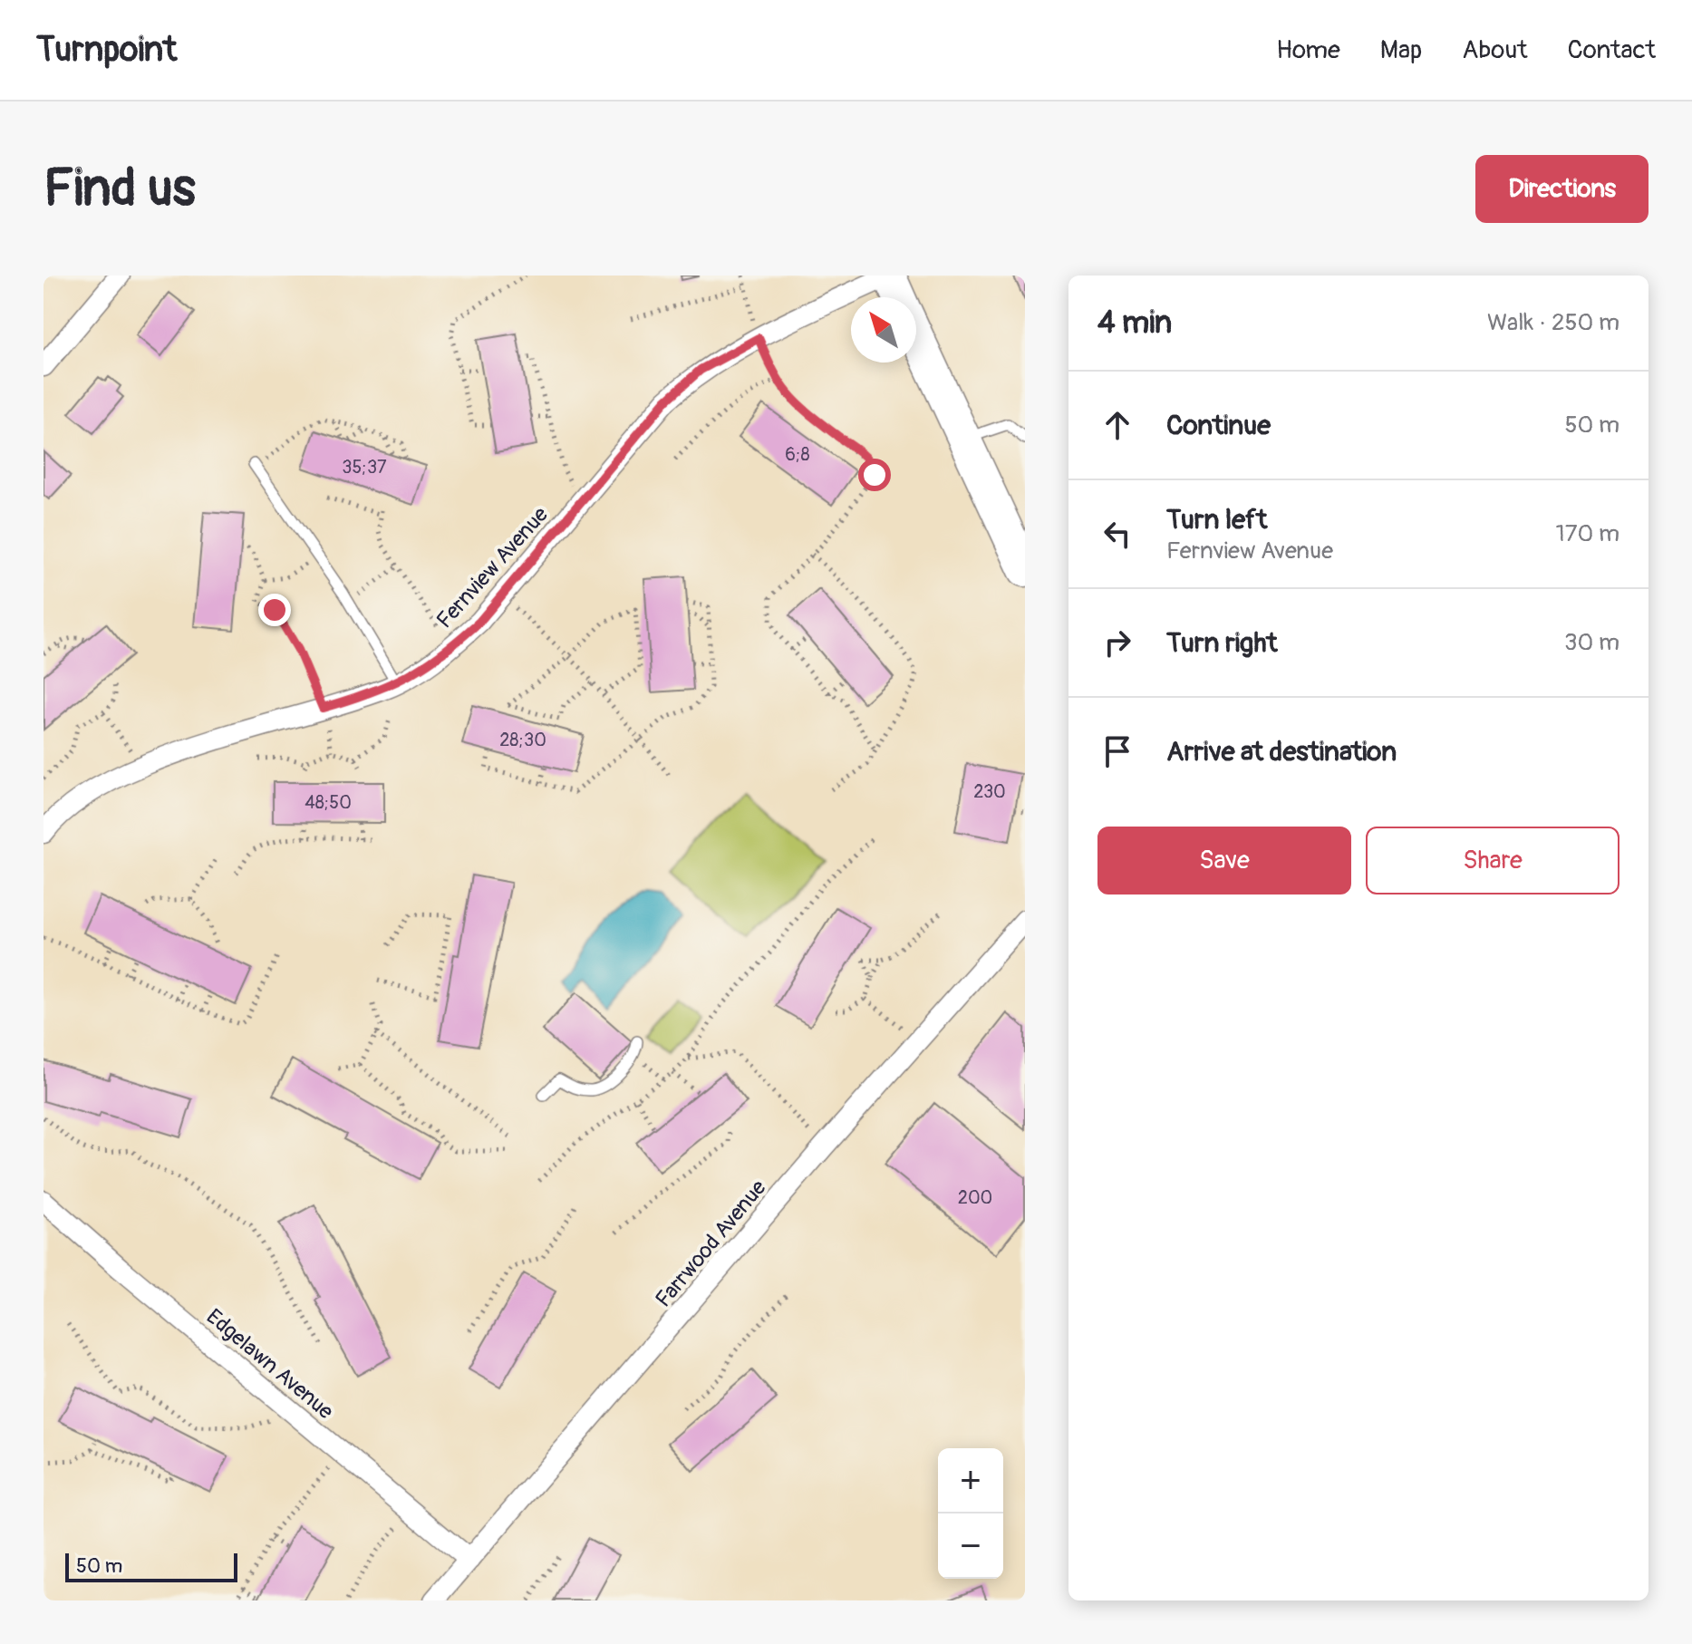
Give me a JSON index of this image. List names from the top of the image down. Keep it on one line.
{"streets":{"street":["Fernview Avenue","Farrwood Avenue","Edgelawn Avenue"]},"crossings":[["Farrwood Avenue","Edgelawn Avenue"]],"house_numbers":["6;8","35;37","28;30","230","48;50","200"],"scale_bar":"50 m","north":"top left","page":{"header":"Turnpoint","nav":["Home","Map","About","Contact"],"buttons":["Directions",["Save","Share"]],"title":"Find us","heading":["4 min","Walk · 250 m"],"list":[["Continue","50 m"],["Turn left","Fernview Avenue","170 m"],["Turn right","30 m"],"Arrive at destination"],"map_buttons":["+","−"],"scale":"50 m"}}
